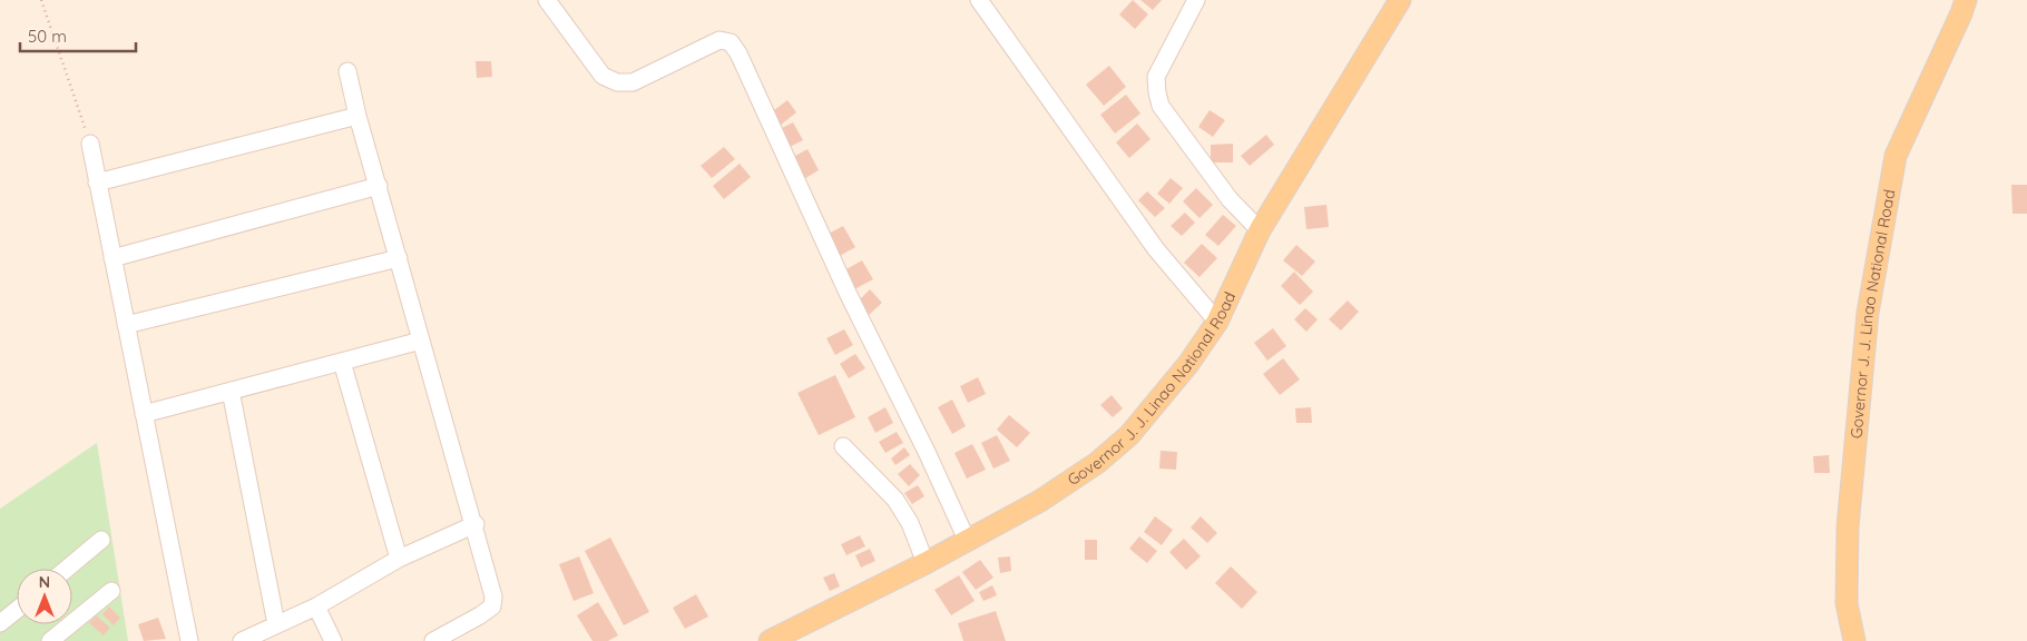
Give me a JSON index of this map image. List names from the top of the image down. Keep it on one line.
{"streets":{"main road":["Governor J. J. Linao National Road"]},"scale_bar":"50 m","north":"top"}
